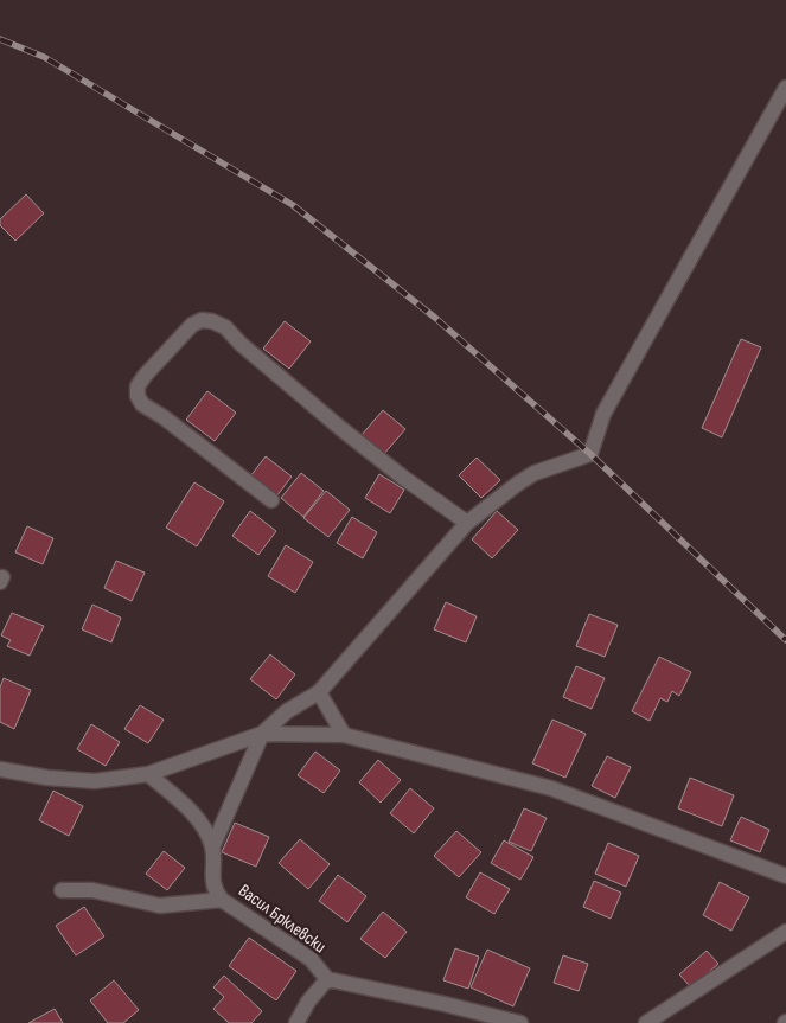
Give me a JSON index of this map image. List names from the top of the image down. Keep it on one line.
{"streets":{"street":["Васил Брклевски"]}}
